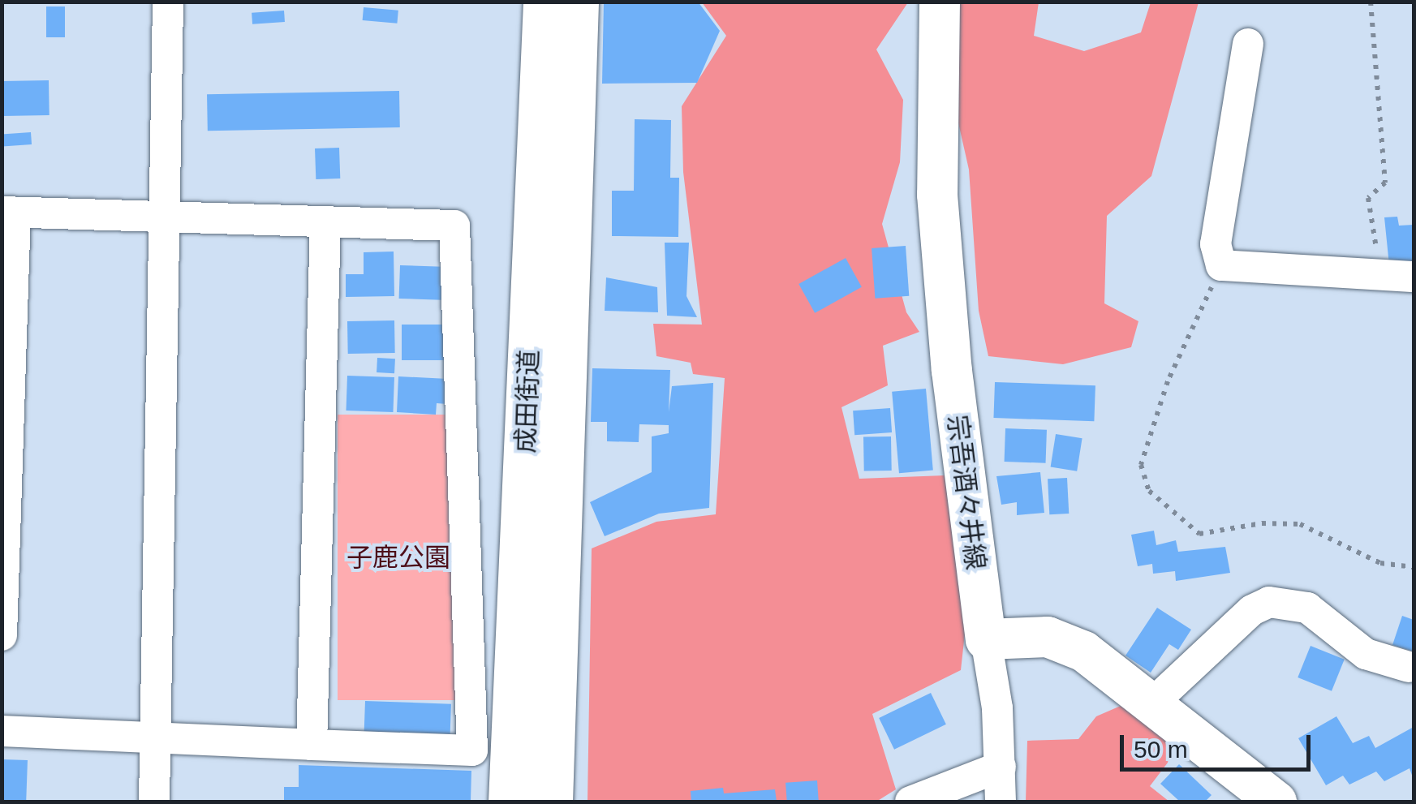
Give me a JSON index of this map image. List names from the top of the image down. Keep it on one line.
{"streets":{"highway":["成田街道"],"main road":["宗吾酒々井線"]},"parks":["子鹿公園"],"scale_bar":"50 m"}
